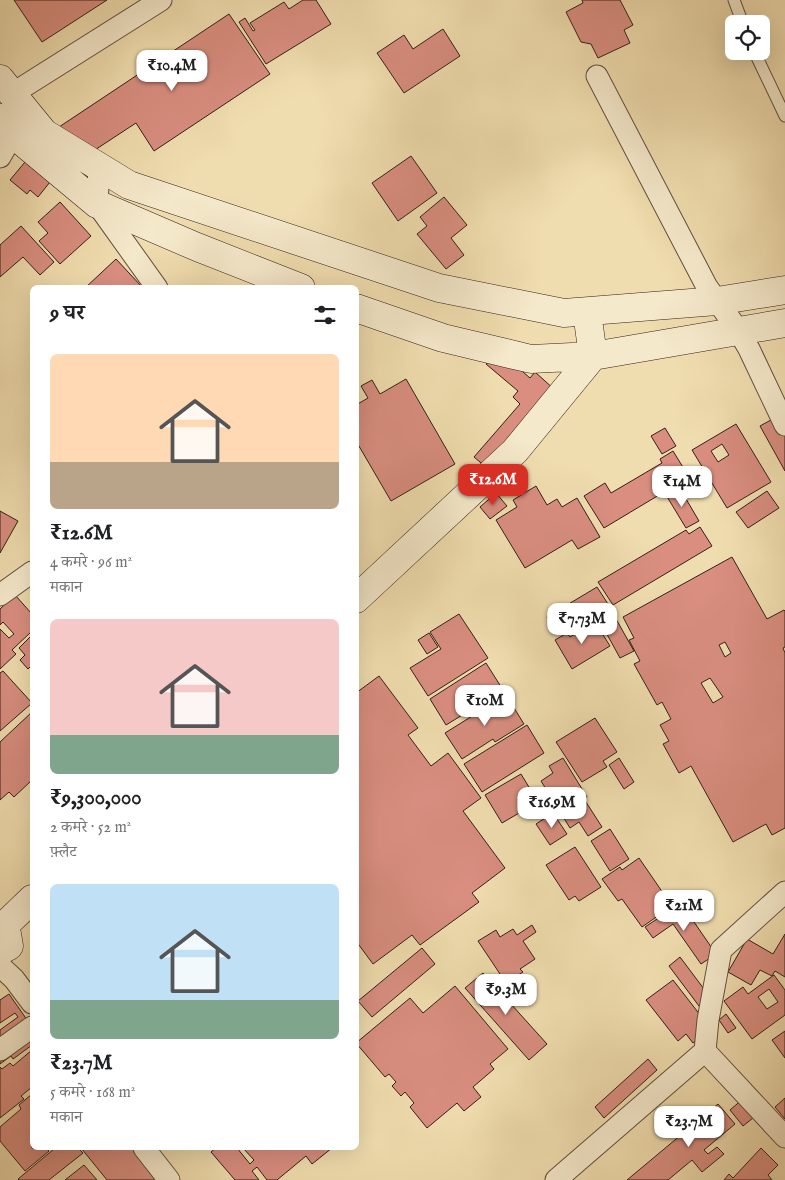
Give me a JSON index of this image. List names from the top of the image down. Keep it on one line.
{"page":{"price":["₹10.4M","₹12.6M","₹14M","₹7.73M","₹10M","₹16.9M","₹21M","₹9.3M","₹23.7M"],"heading":"9 घर","list":[{"name":"₹12.6M","note":"4 कमरे · 96 m² · मकान"},{"name":"₹9,300,000","note":"2 कमरे · 52 m² · फ़्लैट"},{"name":"₹23.7M","note":"5 कमरे · 168 m² · मकान"}]}}
